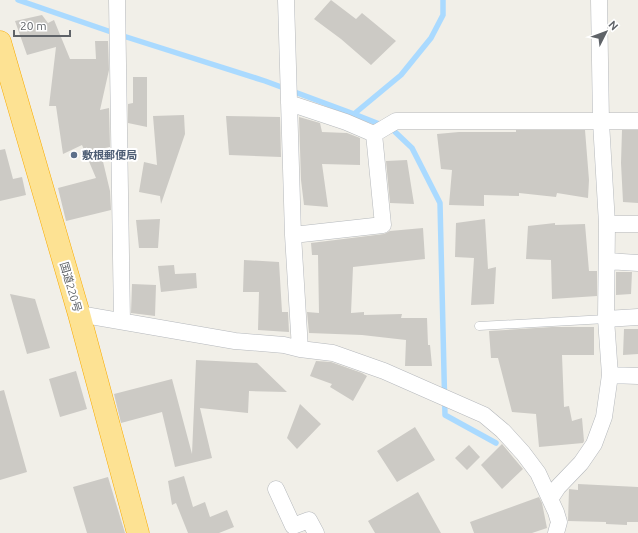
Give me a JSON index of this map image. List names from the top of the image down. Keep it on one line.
{"streets":{"highway":["国道220号"]},"places":["敷根郵便局"],"scale_bar":"20 m","north":"top right"}
